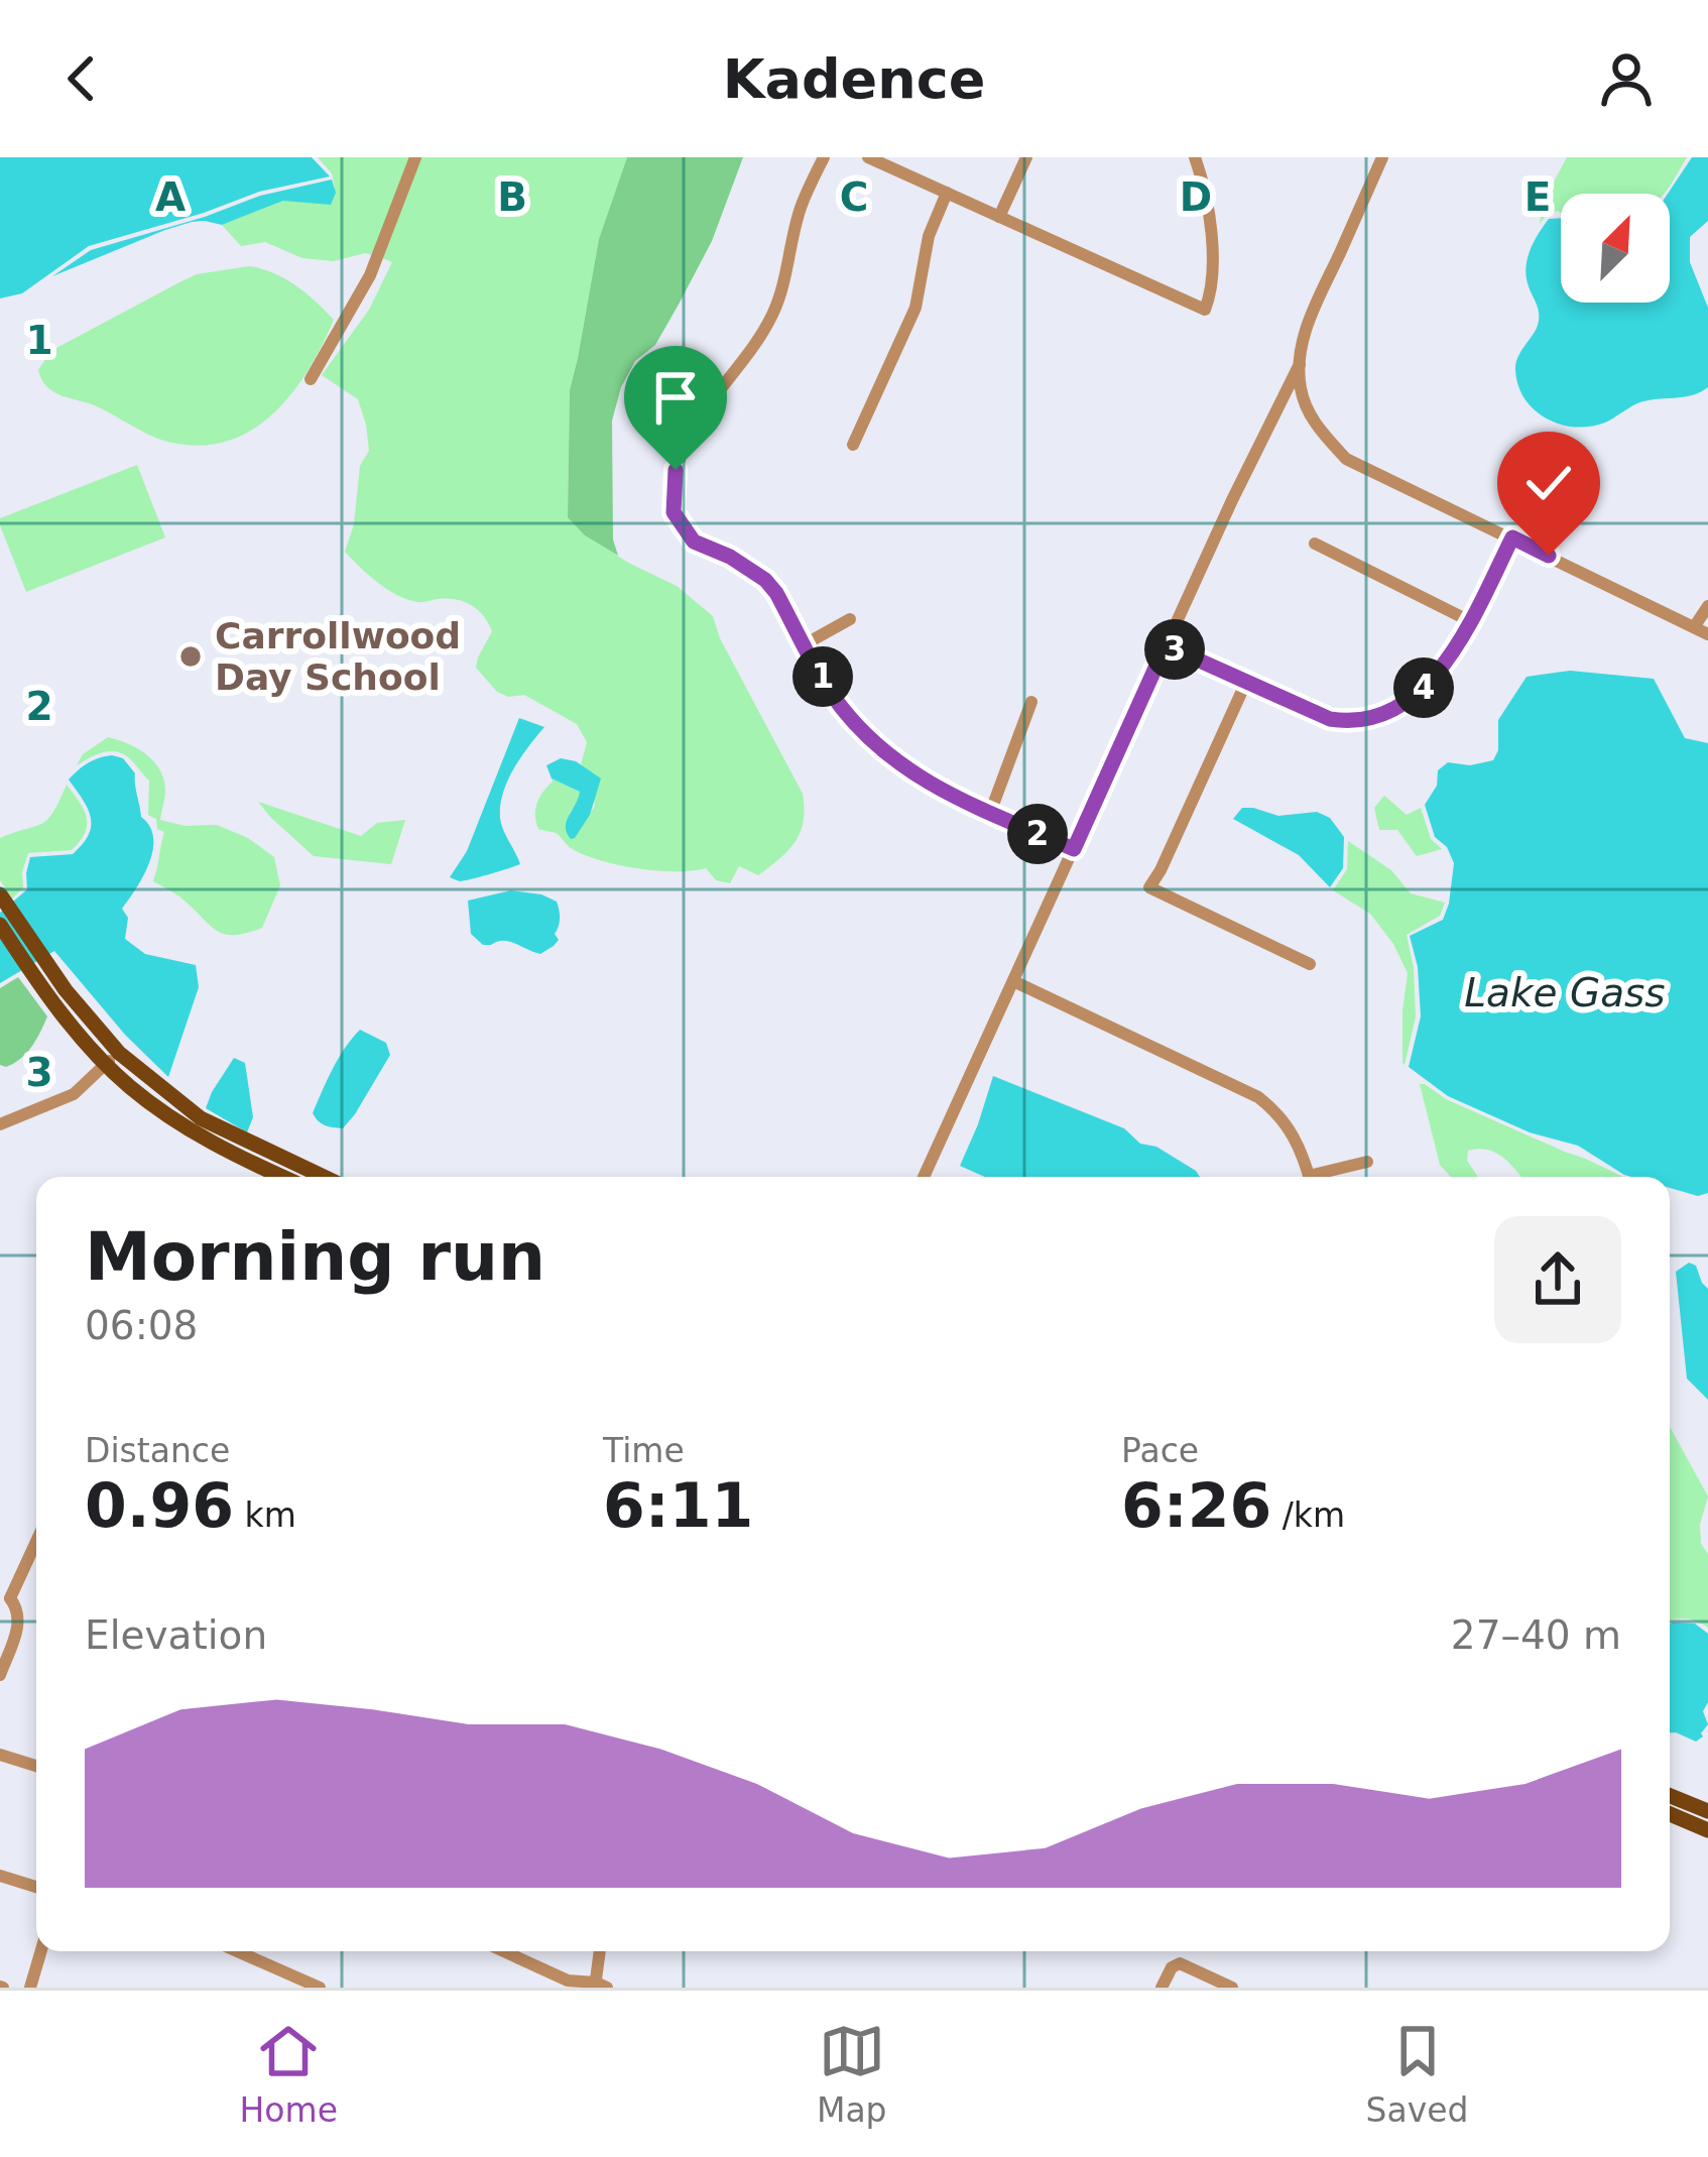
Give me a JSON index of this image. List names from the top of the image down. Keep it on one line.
{"water":["Lake Gass"],"places":["Carrollwood Day School"],"north":"top right","page":{"header":"Kadence","pins":["3","1","4","2"],"heading":["Morning run","06:08"],"stats":[["Distance","0.96 km"],["Time","6:11"],["Pace","6:26 /km"]],"chart":["Elevation","27–40 m"],"tabs":["Home","Map","Saved"]},"grid":{"columns":["A","B","C","D","E"],"rows":["1","2","3"]}}
